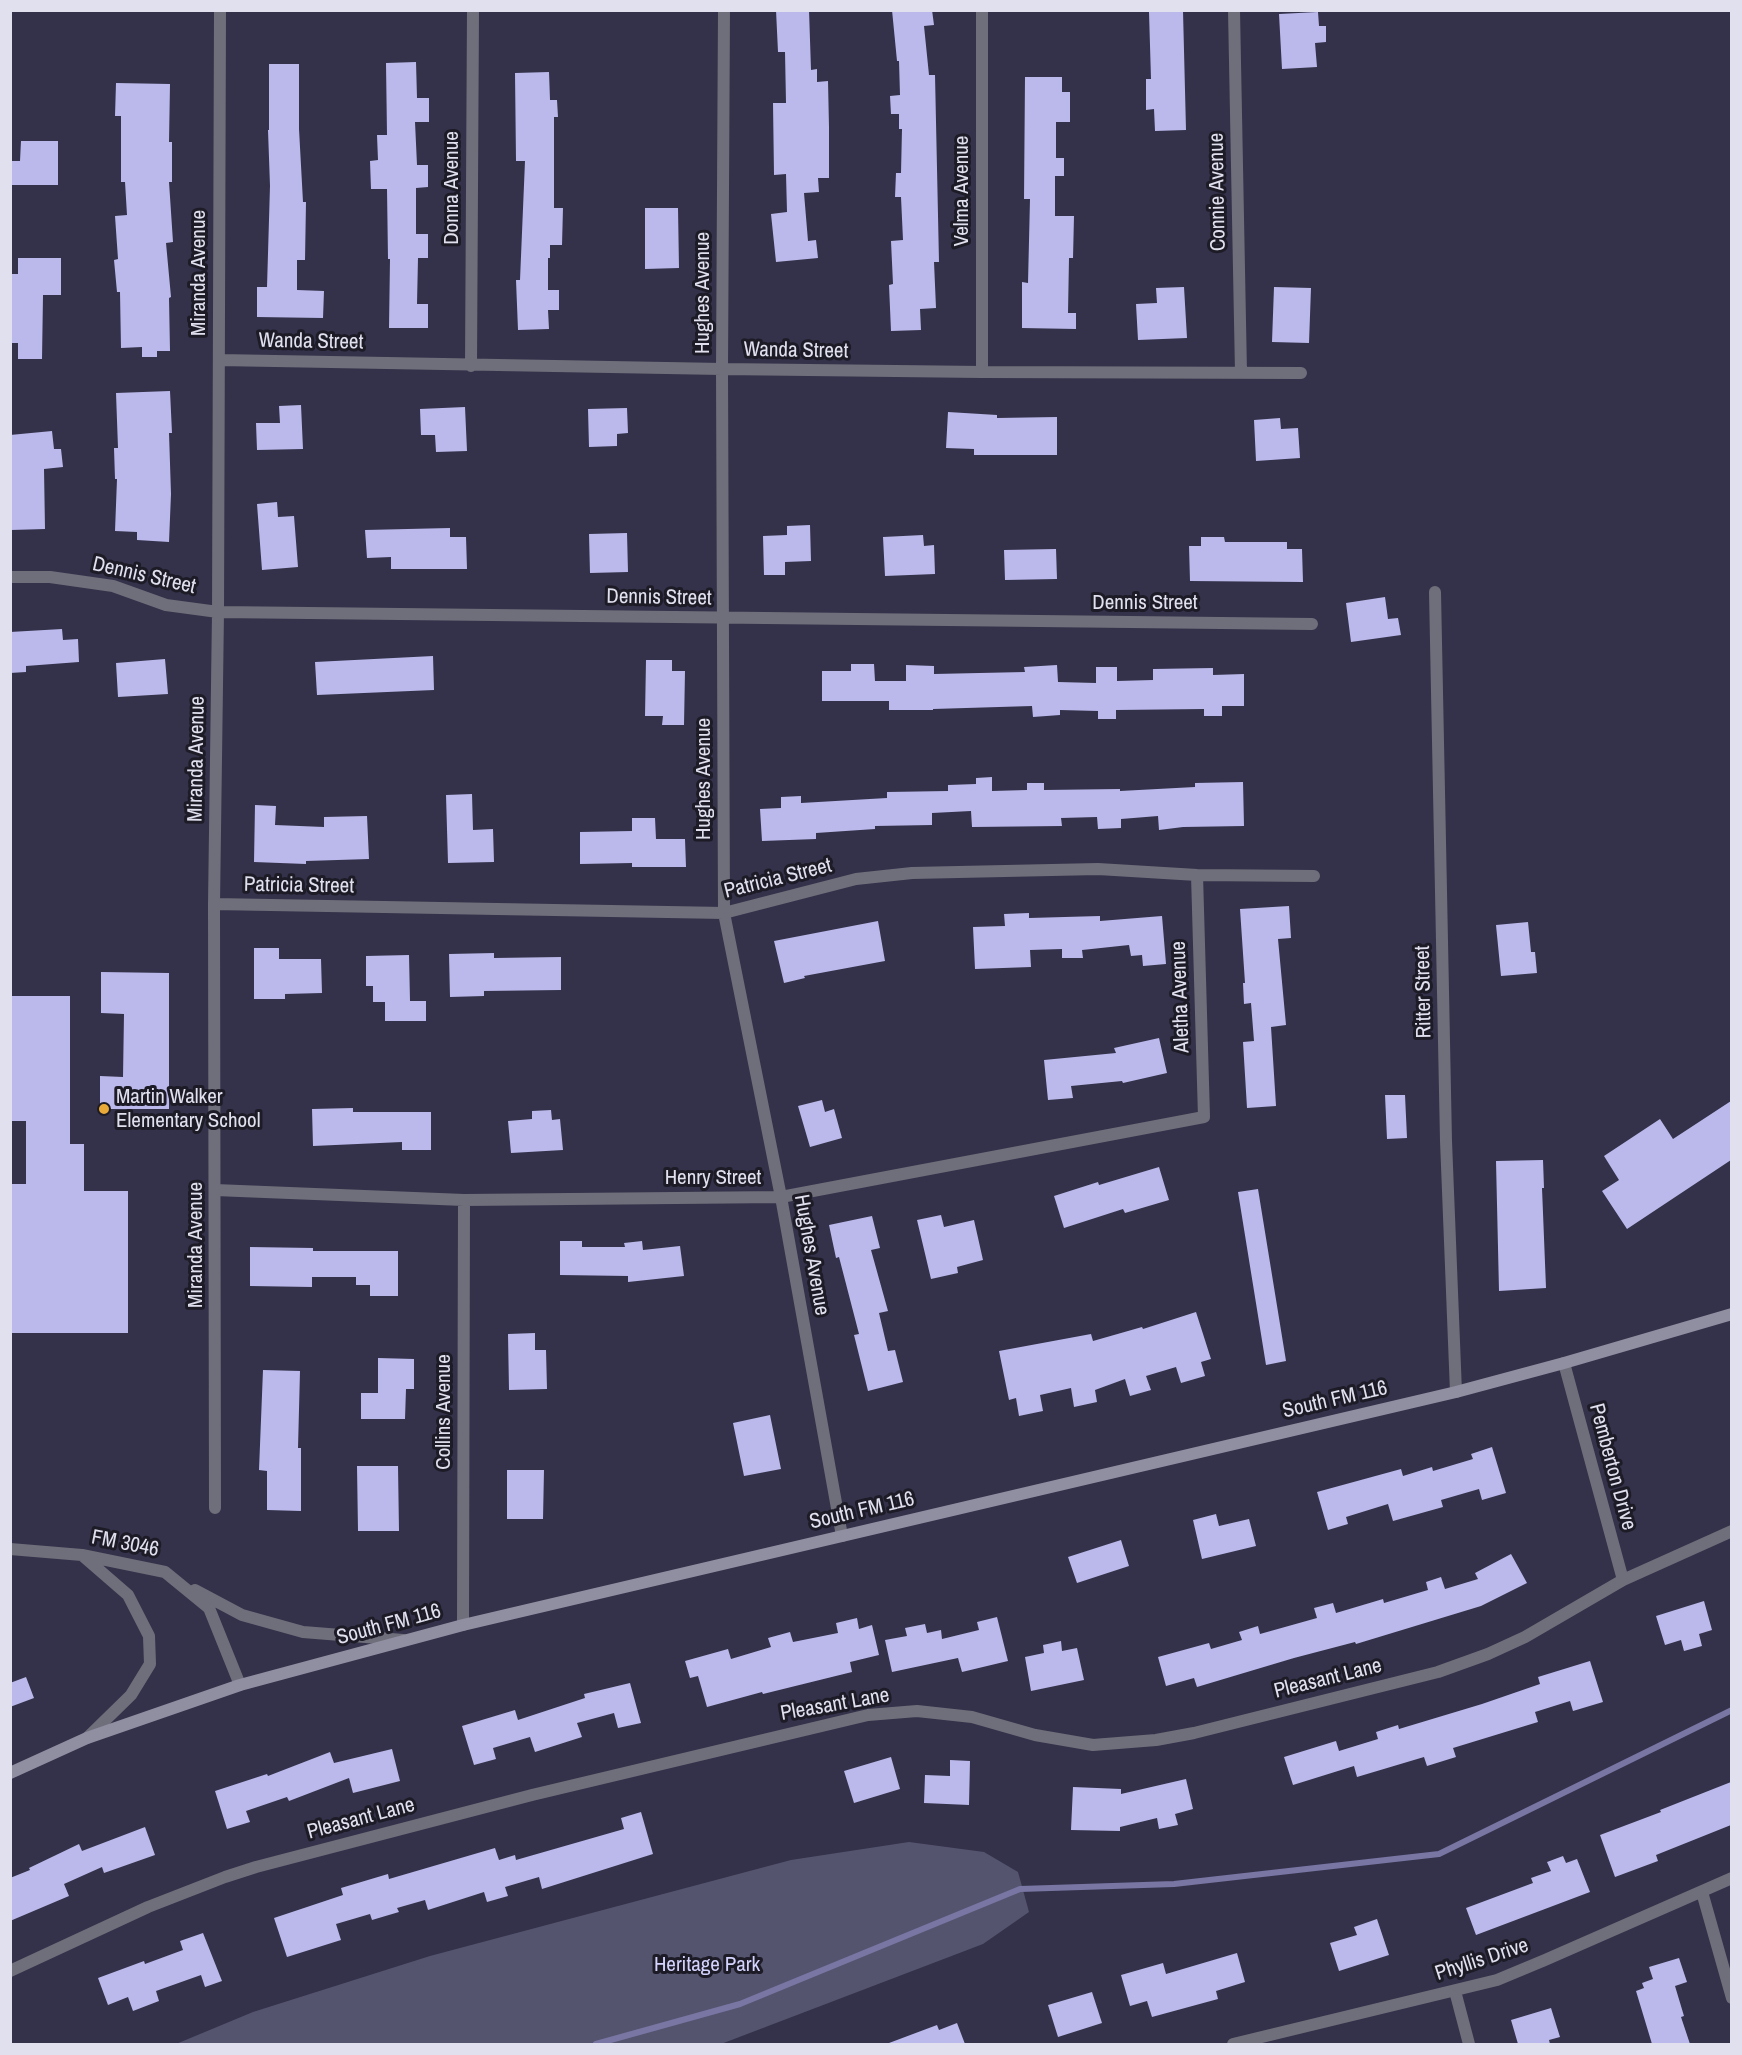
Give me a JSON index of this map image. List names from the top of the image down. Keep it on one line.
{"streets":{"main road":["South FM 116"],"street":["Donna Avenue","Velma Avenue","Connie Avenue","Miranda Avenue","Hughes Avenue","Wanda Street","Dennis Street","Patricia Street","Ritter Street","Aletha Avenue","Henry Street","Collins Avenue","Pemberton Drive","FM 3046","Pleasant Lane","Phyllis Drive"]},"crossings":[["Donna Avenue","Wanda Street"],["Velma Avenue","Wanda Street"],["Connie Avenue","Wanda Street"],["Miranda Avenue","Wanda Street"],["Miranda Avenue","Dennis Street"],["Miranda Avenue","Patricia Street"],["Miranda Avenue","Henry Street"],["Hughes Avenue","Wanda Street"],["Hughes Avenue","Dennis Street"],["Hughes Avenue","Patricia Street"],["Hughes Avenue","Henry Street"],["Hughes Avenue","South FM 116"],["Patricia Street","Aletha Avenue"],["Ritter Street","South FM 116"],["Aletha Avenue","Henry Street"],["Henry Street","Collins Avenue"],["South FM 116","Collins Avenue"],["South FM 116","Pemberton Drive"],["South FM 116","FM 3046"],["Pemberton Drive","Pleasant Lane"]],"parks":["Heritage Park"],"places":["Martin Walker Elementary School"]}
